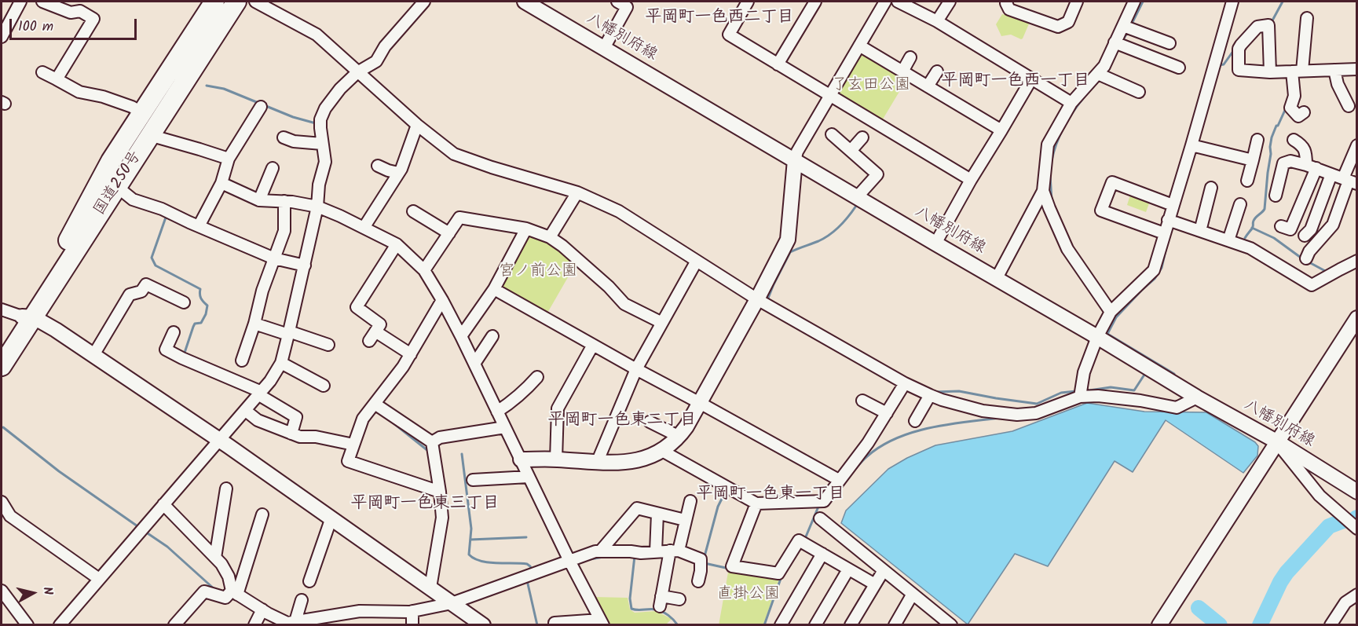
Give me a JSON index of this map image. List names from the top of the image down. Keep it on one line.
{"streets":{"highway":["国道250号"],"street":["八幡別府線"]},"districts":["平岡町一色西二丁目","平岡町一色西一丁目","平岡町一色東二丁目","平岡町一色東一丁目","平岡町一色東三丁目"],"parks":["了玄田公園","宮ノ前公園","直掛公園"],"scale_bar":"100 m","north":"right"}
